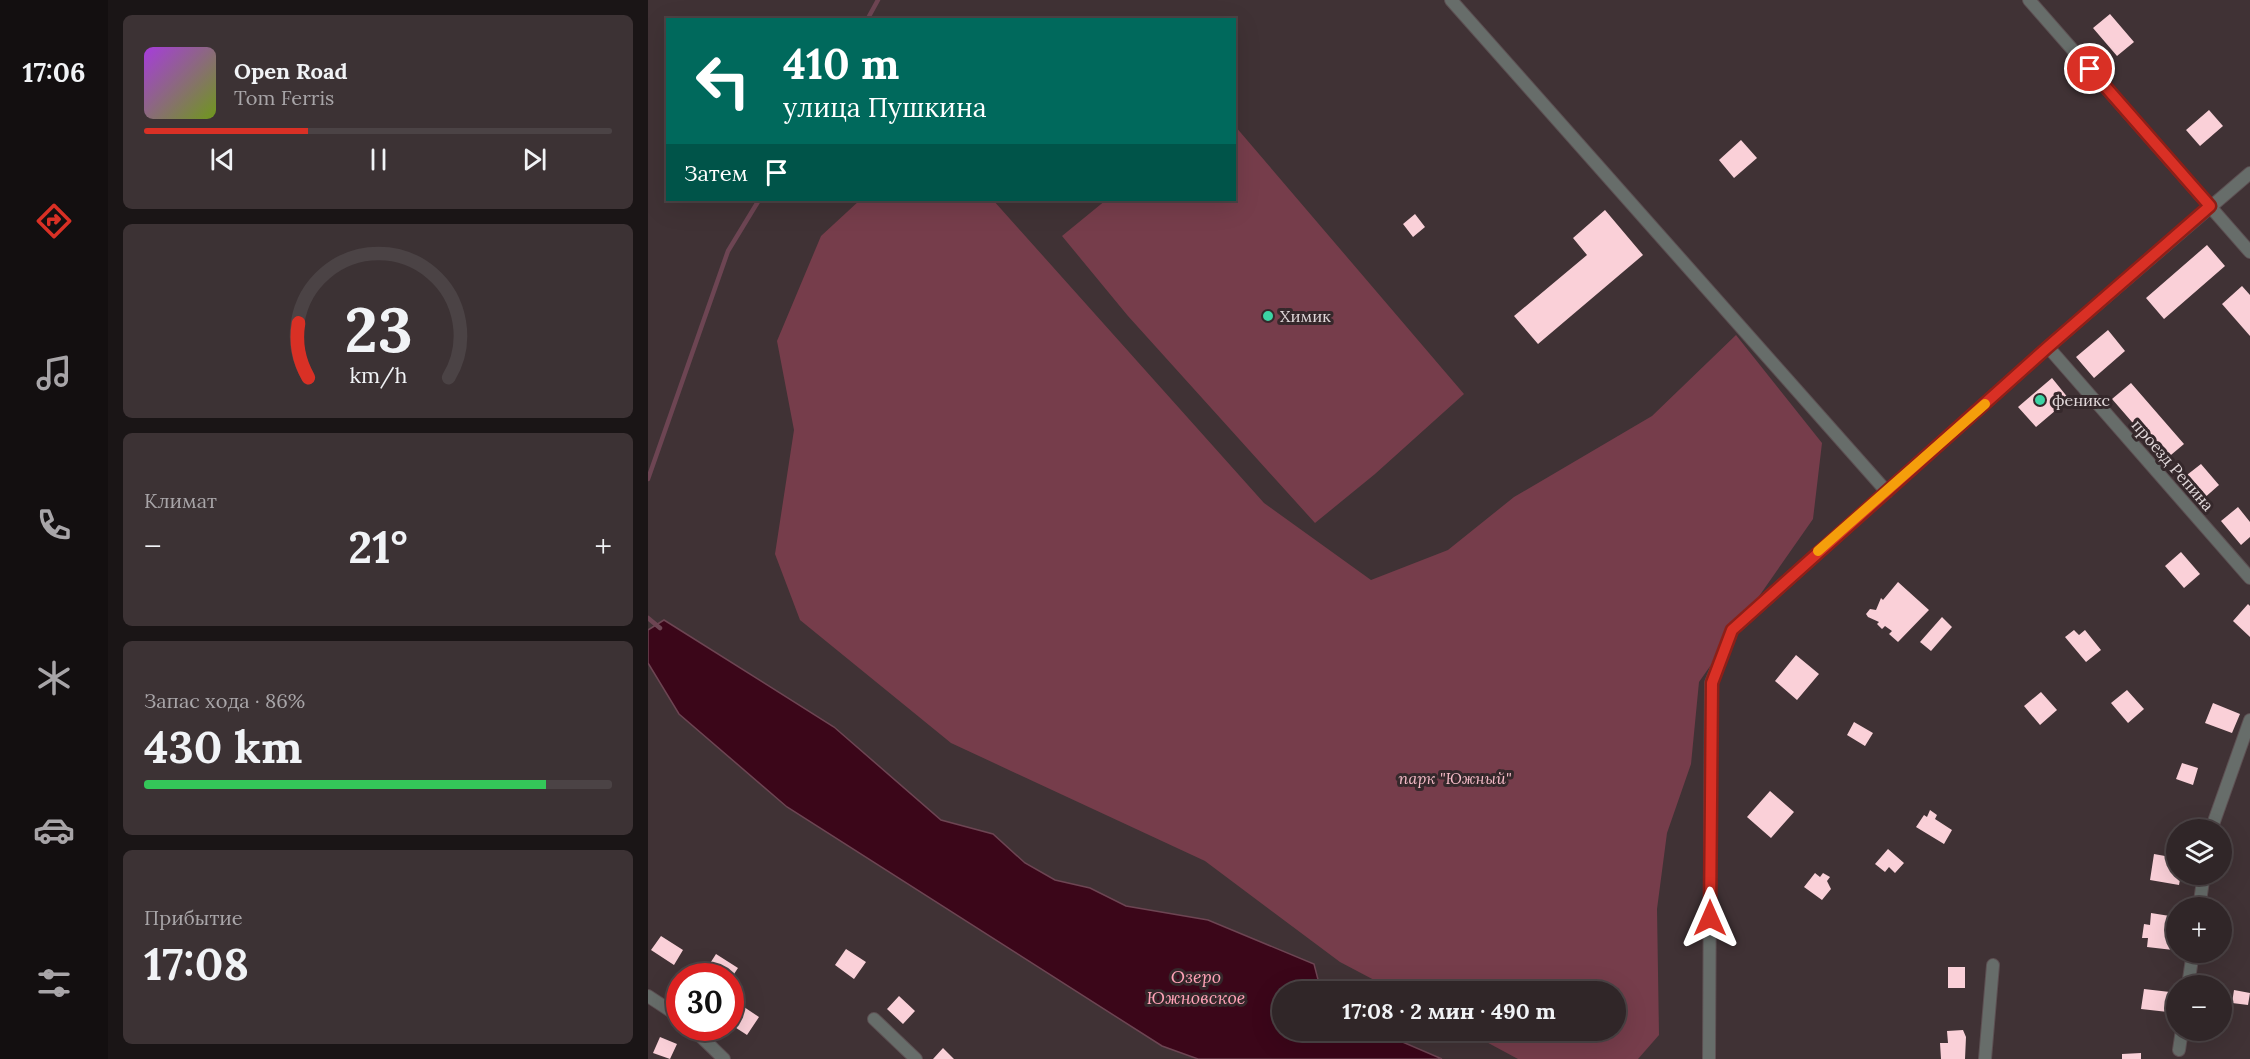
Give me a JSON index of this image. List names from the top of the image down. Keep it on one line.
{"streets":{"street":["проезд Репина"]},"water":["Озеро Южновское"],"parks":["парк \"Южный\""],"places":["Химик","феникс"],"page":{"tabs":"17:06","turn":["410 m","улица Пушкина"],"song":["Open Road","Tom Ferris"],"then":"Затем","tile":["Климат",["Запас хода · 86%","430 km"],["Прибытие","17:08"]],"heat":["−","21°","+"],"map_buttons":["+","−"],"limit":"30","trip":"17:08 · 2 мин · 490 m","gauge":["23","km/h"]}}
